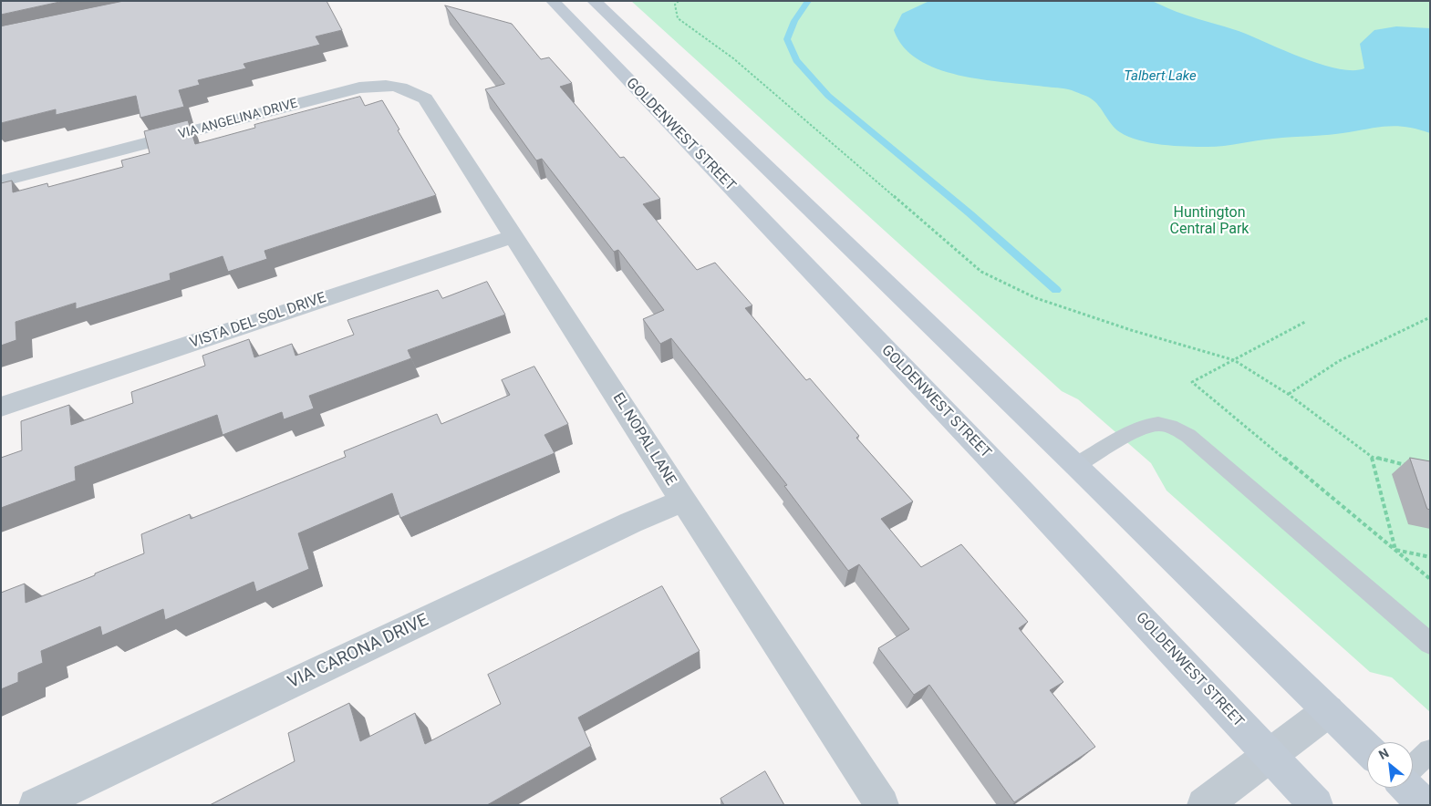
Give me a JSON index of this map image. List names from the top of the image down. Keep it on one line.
{"streets":{"main road":["GOLDENWEST STREET"],"street":["VIA ANGELINA DRIVE","VISTA DEL SOL DRIVE","EL NOPAL LANE","VIA CARONA DRIVE"]},"crossings":[["VIA ANGELINA DRIVE","EL NOPAL LANE"],["VISTA DEL SOL DRIVE","EL NOPAL LANE"],["EL NOPAL LANE","VIA CARONA DRIVE"]],"water":["Talbert Lake"],"parks":["Huntington Central Park"],"north":"top left"}
